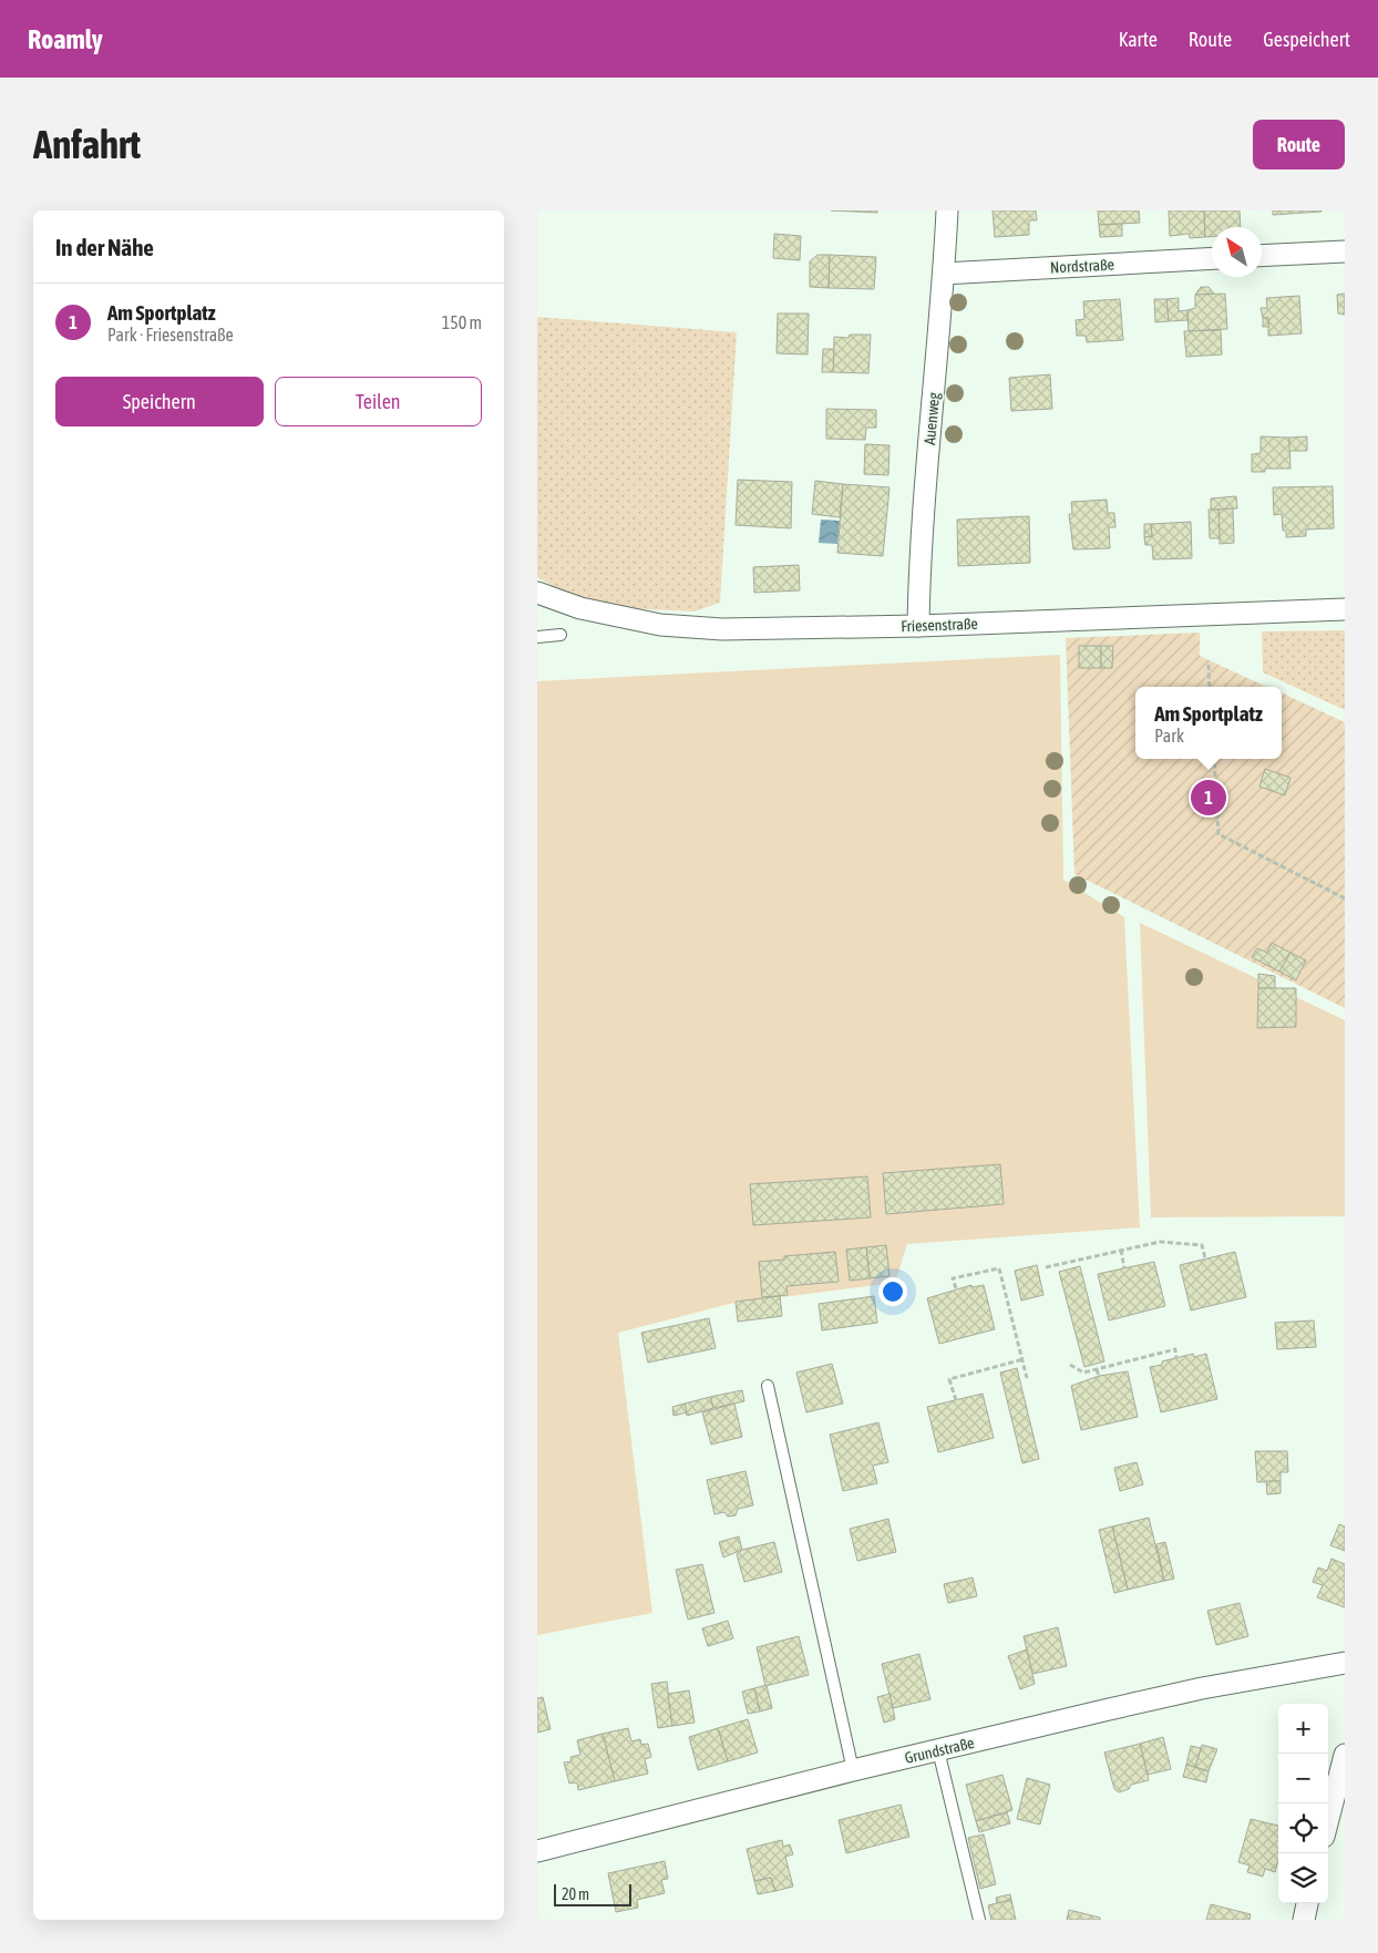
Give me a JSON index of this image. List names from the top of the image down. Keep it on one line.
{"streets":{"street":["Nordstraße","Auenweg","Friesenstraße","Grundstraße"]},"crossings":[["Nordstraße","Auenweg"],["Auenweg","Friesenstraße"]],"scale_bar":"20 m","north":"top left","page":{"header":"Roamly","nav":["Karte","Route","Gespeichert"],"buttons":["Route",["Speichern","Teilen"]],"title":"Anfahrt","heading":"In der Nähe","list":[{"mark":"1","name":"Am Sportplatz","note":"Park · Friesenstraße","value":"150 m"}],"popup":["Am Sportplatz","Park"],"pins":"1","map_buttons":["+","−"],"scale":"20 m"}}
